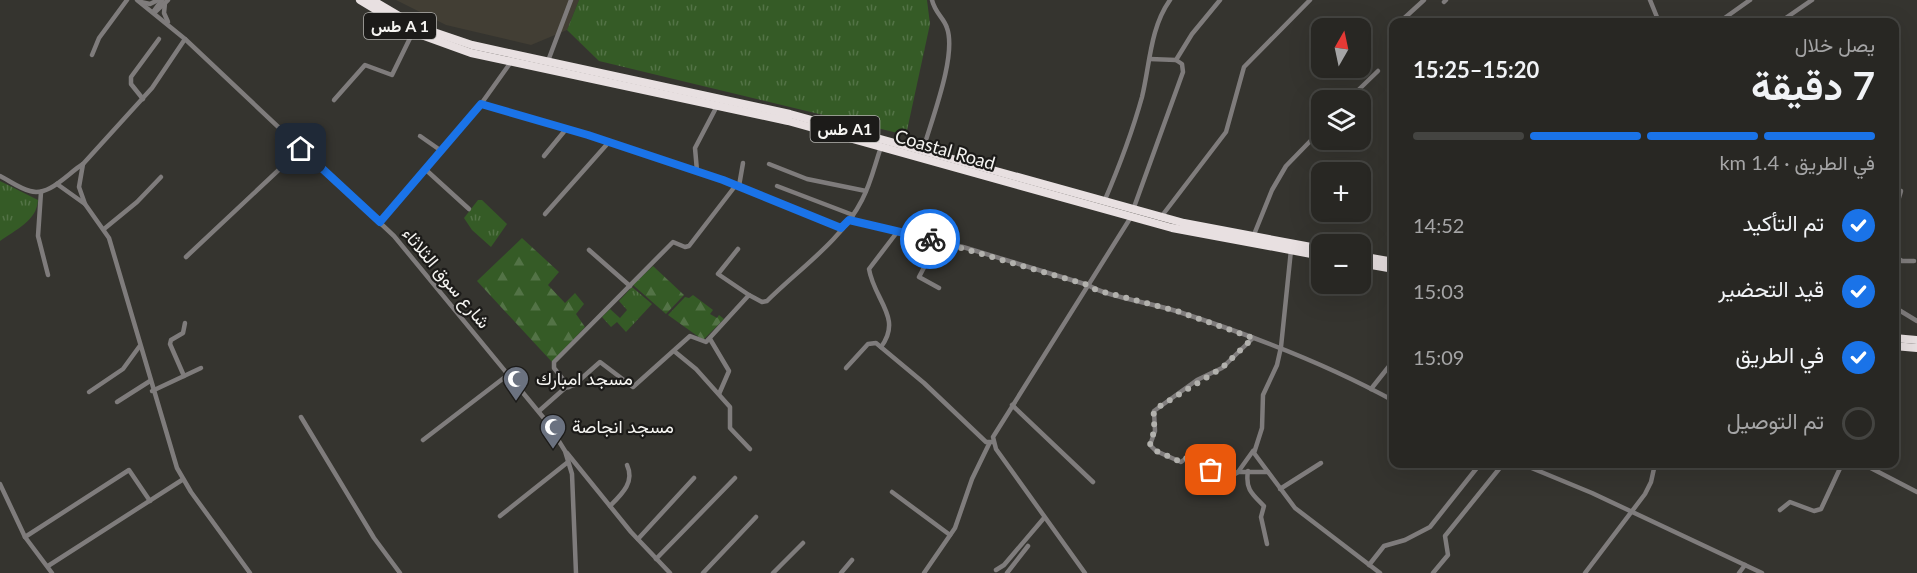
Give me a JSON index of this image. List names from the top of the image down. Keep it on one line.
{"streets":{"highway":["طس A 1","طس A1","Coastal Road"],"street":["شارع سوق الثلاثاء"]},"places":{"mosque":["مسجد امبارك","مسجد انجاصة"]},"north":"top","page":{"map_buttons":["+","−"],"heading":["7 دقيقة","يصل خلال","15:20–15:25"],"bar":"في الطريق · 1.4 km","list":[["تم التأكيد","14:52"],["قيد التحضير","15:03"],["في الطريق","15:09"],"تم التوصيل"]}}
